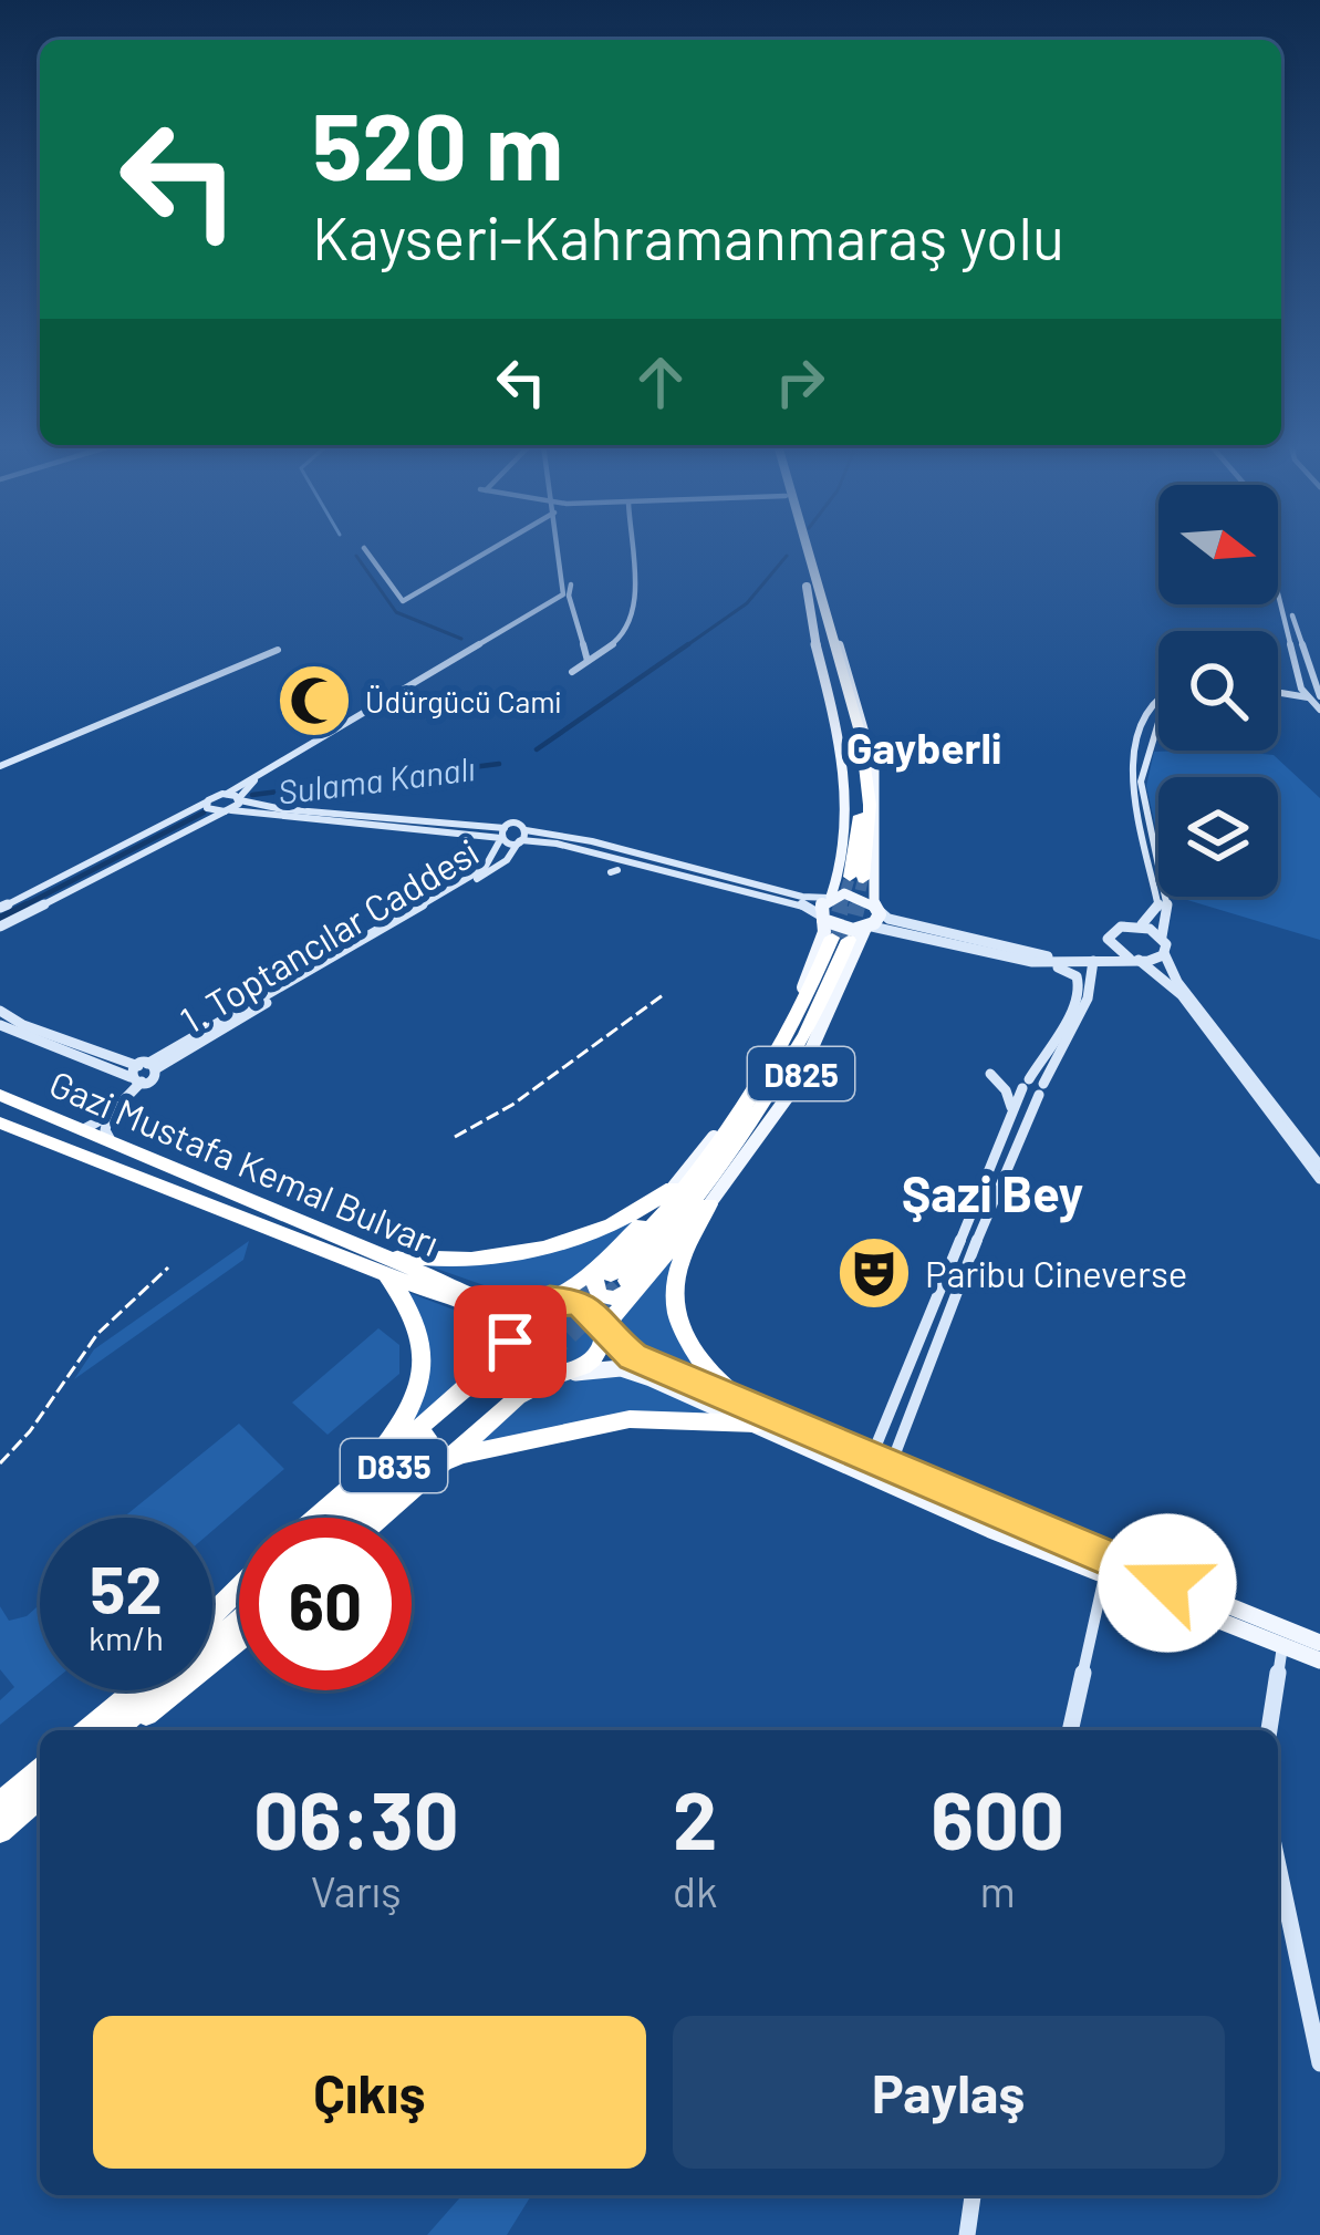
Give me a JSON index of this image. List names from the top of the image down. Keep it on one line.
{"streets":{"highway":["D825","Gazi Mustafa Kemal Bulvarı","D835"],"street":["1. Toptancılar Caddesi"]},"crossings":[["1. Toptancılar Caddesi","Gazi Mustafa Kemal Bulvarı"],["D825","Gazi Mustafa Kemal Bulvarı"]],"districts":["Gayberli","Şazi Bey"],"water":["Sulama Kanalı"],"places":{"mosque":["Üdürgücü Cami"],"theatre":["Paribu Cineverse"]},"north":"right","page":{"turn":["520 m","Kayseri-Kahramanmaraş yolu"],"speed":"52 km/h","limit":"60","eta":["06:30","Varış","2","dk","600","m"],"buttons":["Çıkış","Paylaş"]}}
